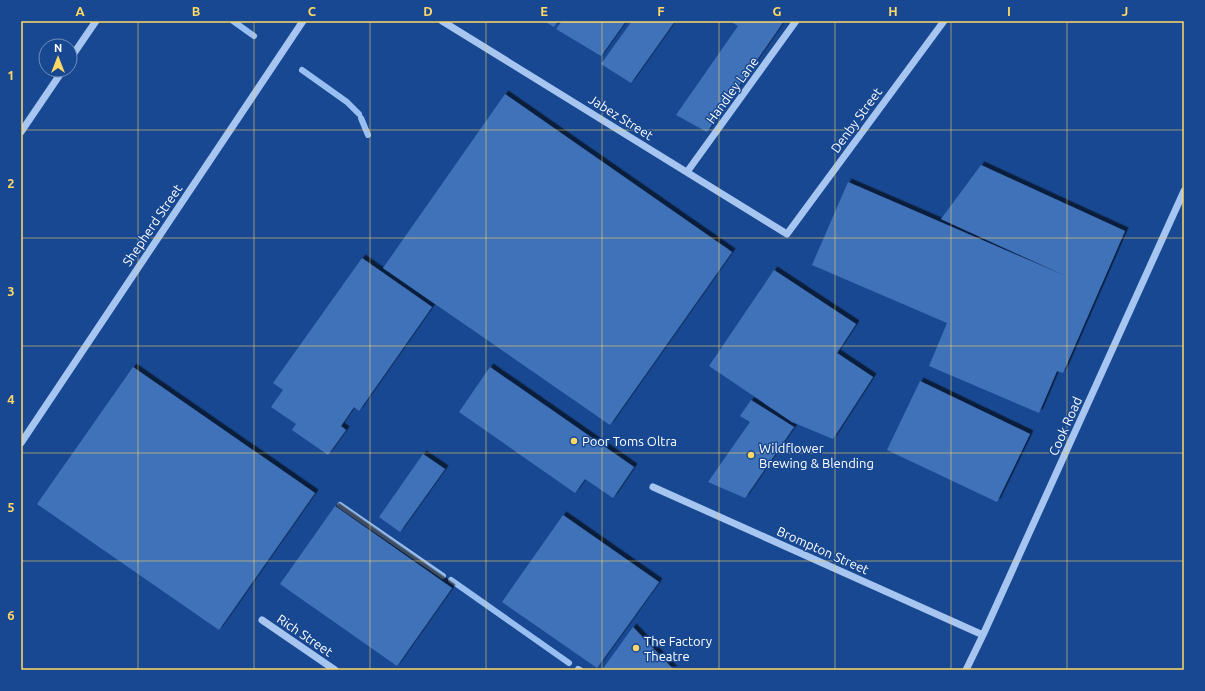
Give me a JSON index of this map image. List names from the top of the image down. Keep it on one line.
{"streets":{"street":["Handley Lane","Jabez Street","Denby Street","Shepherd Street","Cook Road","Brompton Street","Rich Street"]},"crossings":[["Handley Lane","Jabez Street"],["Jabez Street","Denby Street"],["Cook Road","Brompton Street"]],"places":["Poor Toms Oltra","Wildflower Brewing & Blending","The Factory Theatre"],"north":"top","grid":{"columns":["A","B","C","D","E","F","G","H","I","J"],"rows":["1","2","3","4","5","6"]}}
